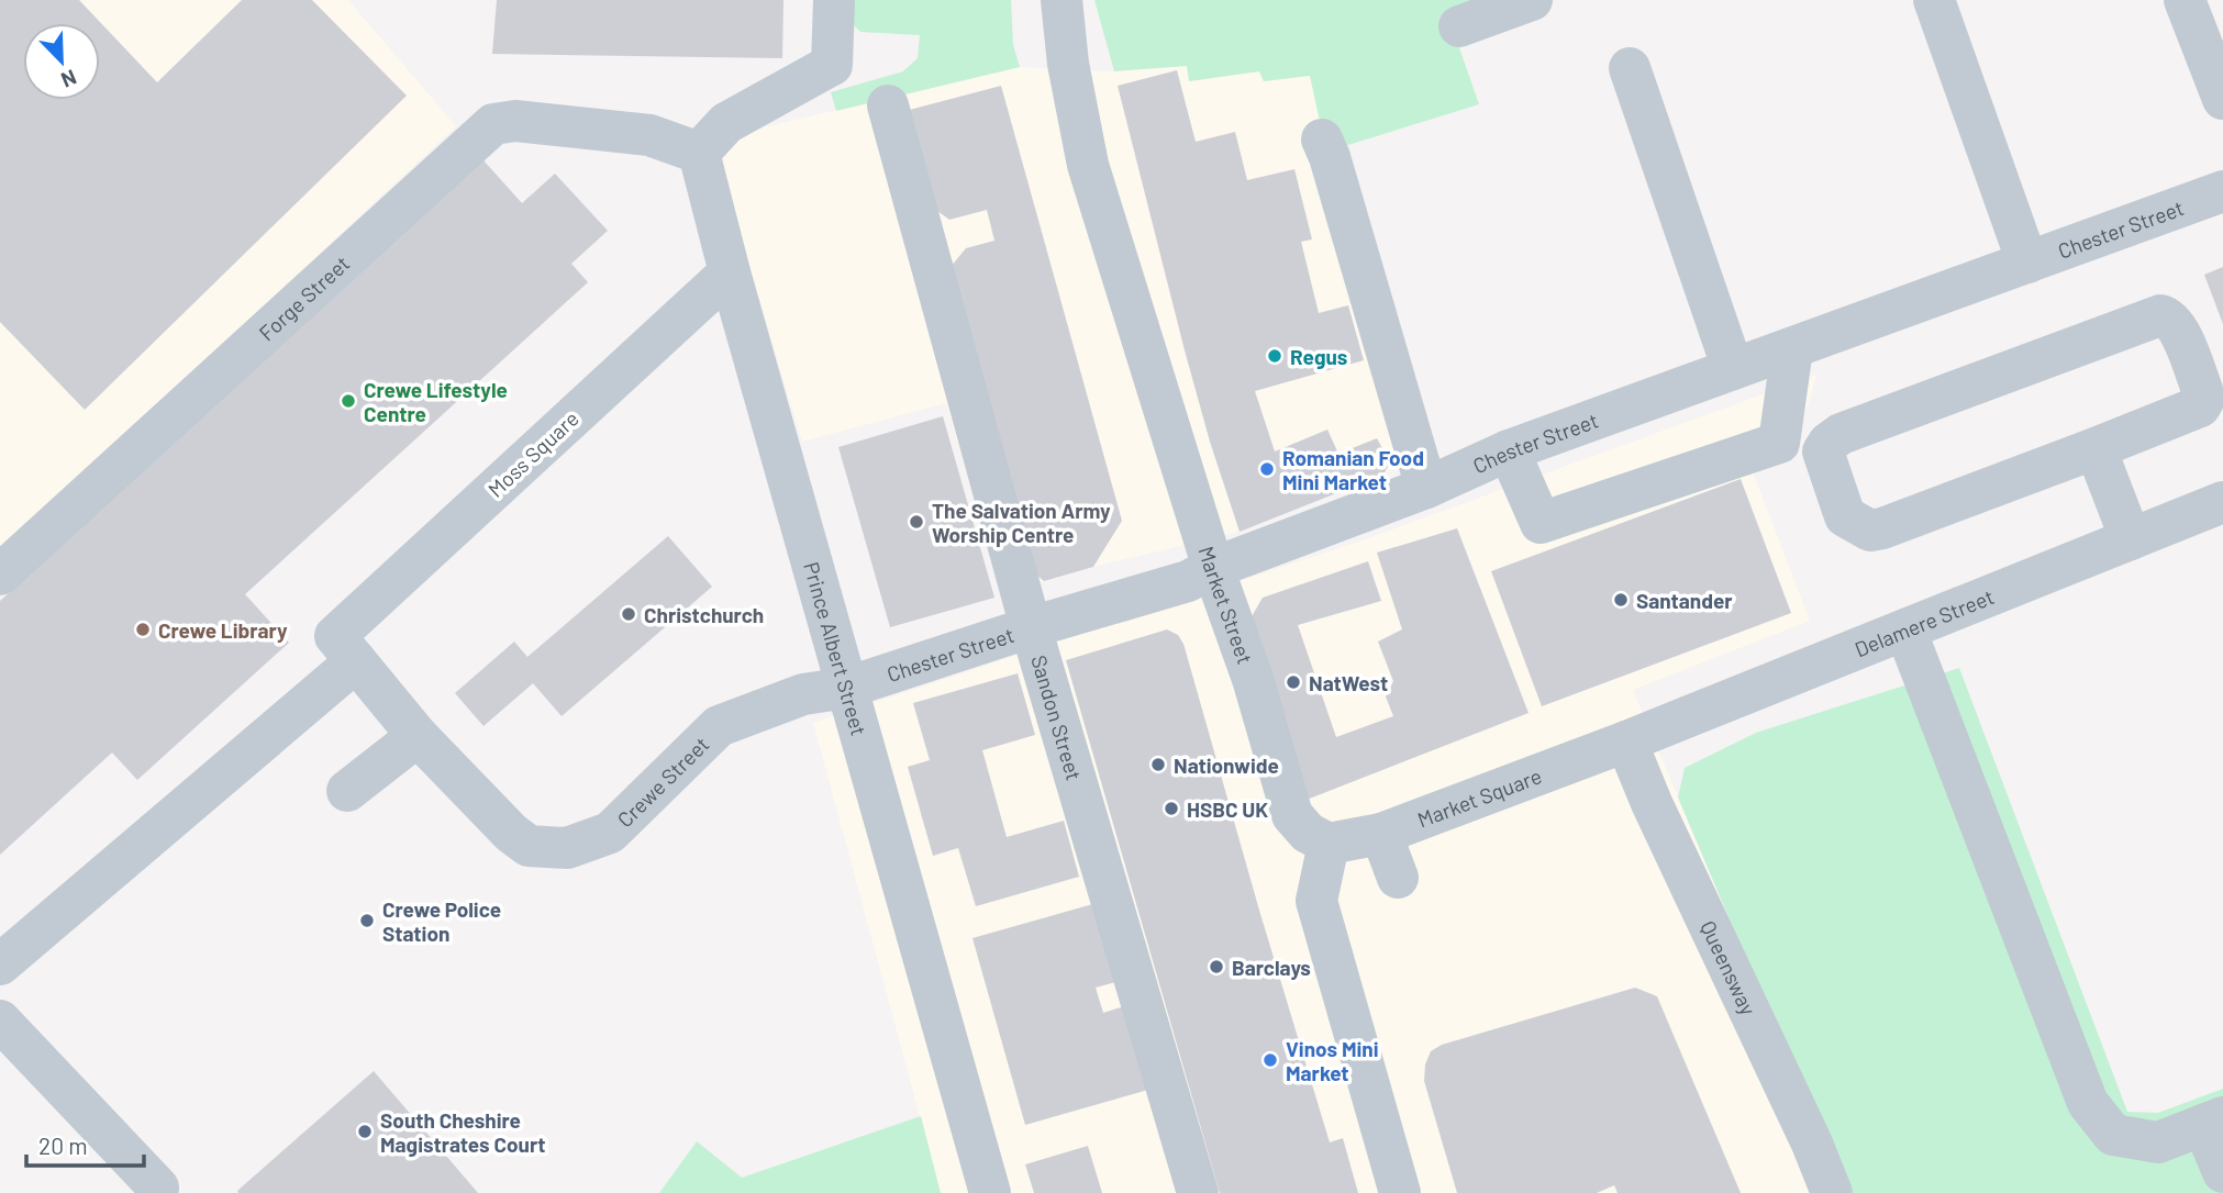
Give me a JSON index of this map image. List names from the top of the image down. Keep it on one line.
{"streets":{"street":["Chester Street","Forge Street","Moss Square","Market Street","Delamere Street","Prince Albert Street","Sandon Street","Crewe Street","Market Square","Queensway"]},"crossings":[["Chester Street","Market Street"],["Chester Street","Prince Albert Street"],["Chester Street","Sandon Street"],["Chester Street","Crewe Street"],["Forge Street","Prince Albert Street"],["Moss Square","Prince Albert Street"],["Moss Square","Crewe Street"],["Market Street","Market Square"],["Delamere Street","Market Square"],["Delamere Street","Queensway"],["Prince Albert Street","Crewe Street"],["Market Square","Queensway"]],"places":["Regus","Crewe Lifestyle Centre","Romanian Food Mini Market","The Salvation Army Worship Centre","Santander","Christchurch","Crewe Library","NatWest","Nationwide","HSBC UK","Crewe Police Station","Barclays","Vinos Mini Market","South Cheshire Magistrates Court"],"scale_bar":"20 m","north":"bottom right"}
